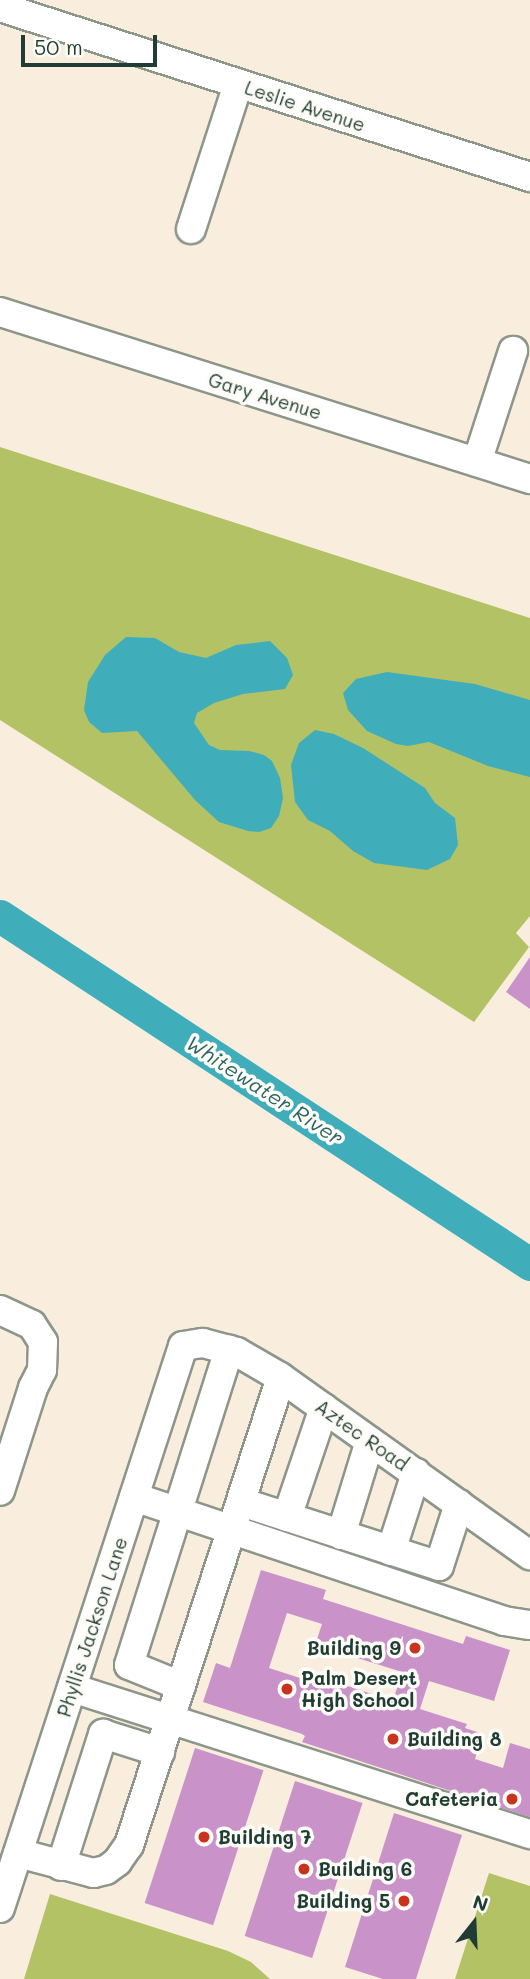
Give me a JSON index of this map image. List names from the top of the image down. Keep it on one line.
{"streets":{"street":["Leslie Avenue","Gary Avenue","Aztec Road","Phyllis Jackson Lane"]},"crossings":[["Aztec Road","Phyllis Jackson Lane"]],"water":["Whitewater River"],"places":["Building 9","Palm Desert High School","Building 8","Cafeteria","Building 7","Building 6","Building 5"],"scale_bar":"50 m","north":"top"}
